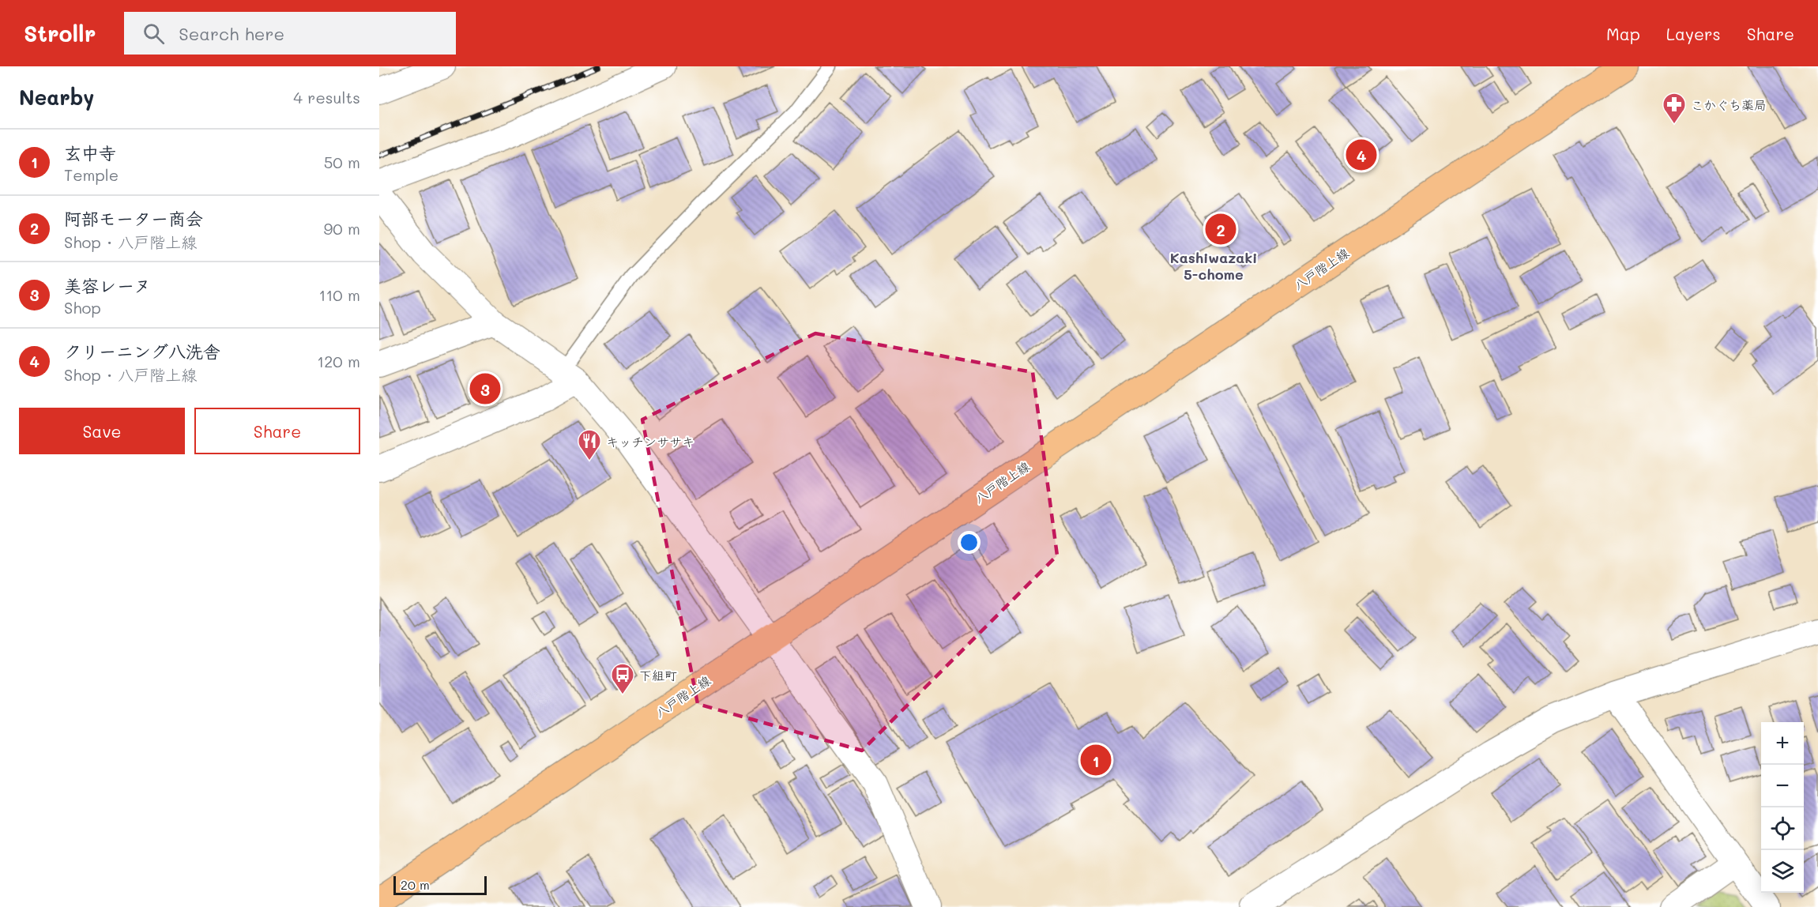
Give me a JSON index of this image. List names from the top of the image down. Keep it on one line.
{"streets":{"main road":["八戸階上線"]},"districts":["Kashiwazaki 5-chome"],"places":{"pharmacy":["こかぐち薬局"],"restaurant":["キッチンササキ"],"bus stop":["下組町"]},"scale_bar":"20 m","page":{"header":"Strollr","search":"Search here","nav":["Map","Layers","Share"],"heading":["Nearby","4 results"],"list":[{"mark":"1","name":"玄中寺","note":"Temple","value":"50 m"},{"mark":"2","name":"阿部モーター商会","note":"Shop · 八戸階上線","value":"90 m"},{"mark":"3","name":"美容レーヌ","note":"Shop","value":"110 m"},{"mark":"4","name":"クリーニング八洗舎","note":"Shop · 八戸階上線","value":"120 m"}],"pins":["4","2","3","1"],"buttons":["Save","Share"],"map_buttons":["+","−"],"scale":"20 m"}}
